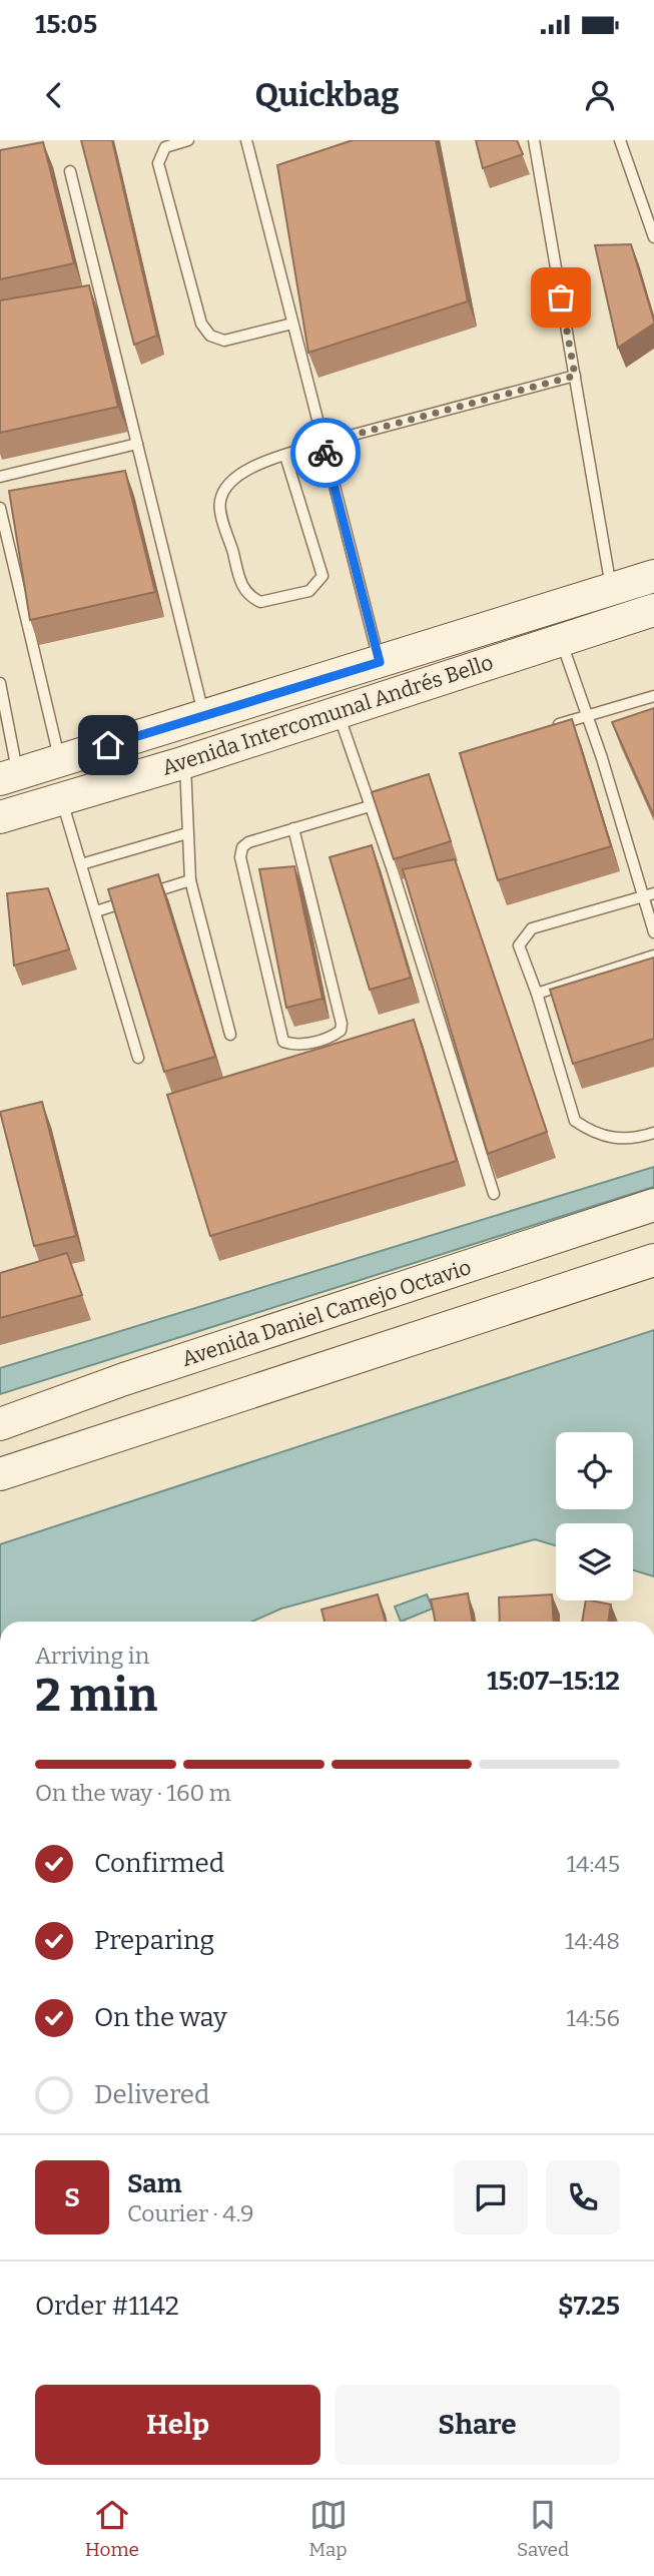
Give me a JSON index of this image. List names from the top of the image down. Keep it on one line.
{"streets":{"main road":["Avenida Intercomunal Andrés Bello","Avenida Daniel Camejo Octavio"]},"page":{"status":"15:05","header":"Quickbag","heading":["2 min","Arriving in","15:07–15:12"],"panel":["Sam","Courier · 4.9","Order #1142","$7.25"],"bar":"On the way · 160 m","list":[["Confirmed","14:45"],["Preparing","14:48"],["On the way","14:56"],"Delivered"],"round":"S","buttons":["Help","Share"],"tabs":["Home","Map","Saved"]}}
